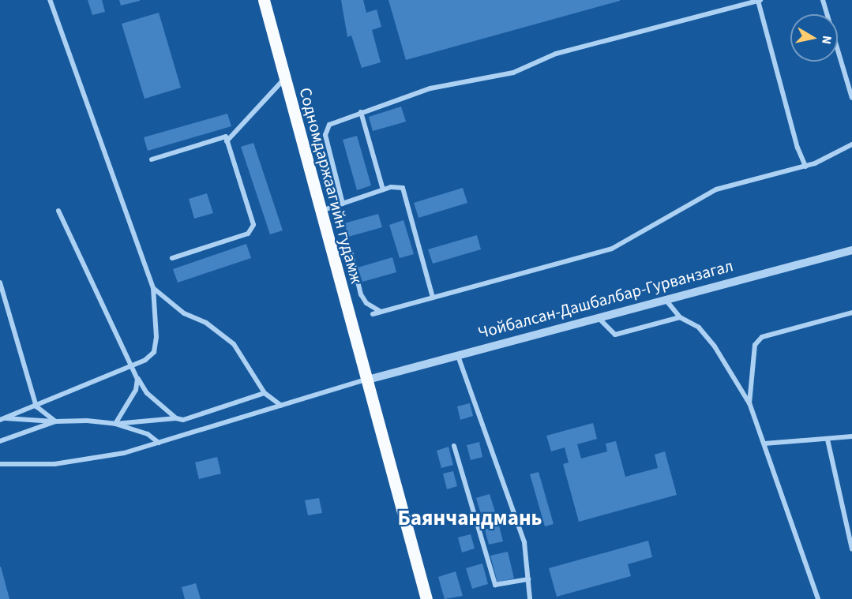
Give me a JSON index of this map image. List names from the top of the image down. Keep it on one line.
{"streets":{"main road":["Содномдаржаагийн гудамж"],"street":["Чойбалсан-Дашбалбар-Гурванзагал"]},"crossings":[["Содномдаржаагийн гудамж","Чойбалсан-Дашбалбар-Гурванзагал"]],"districts":["Баянчандмань"],"north":"right"}
